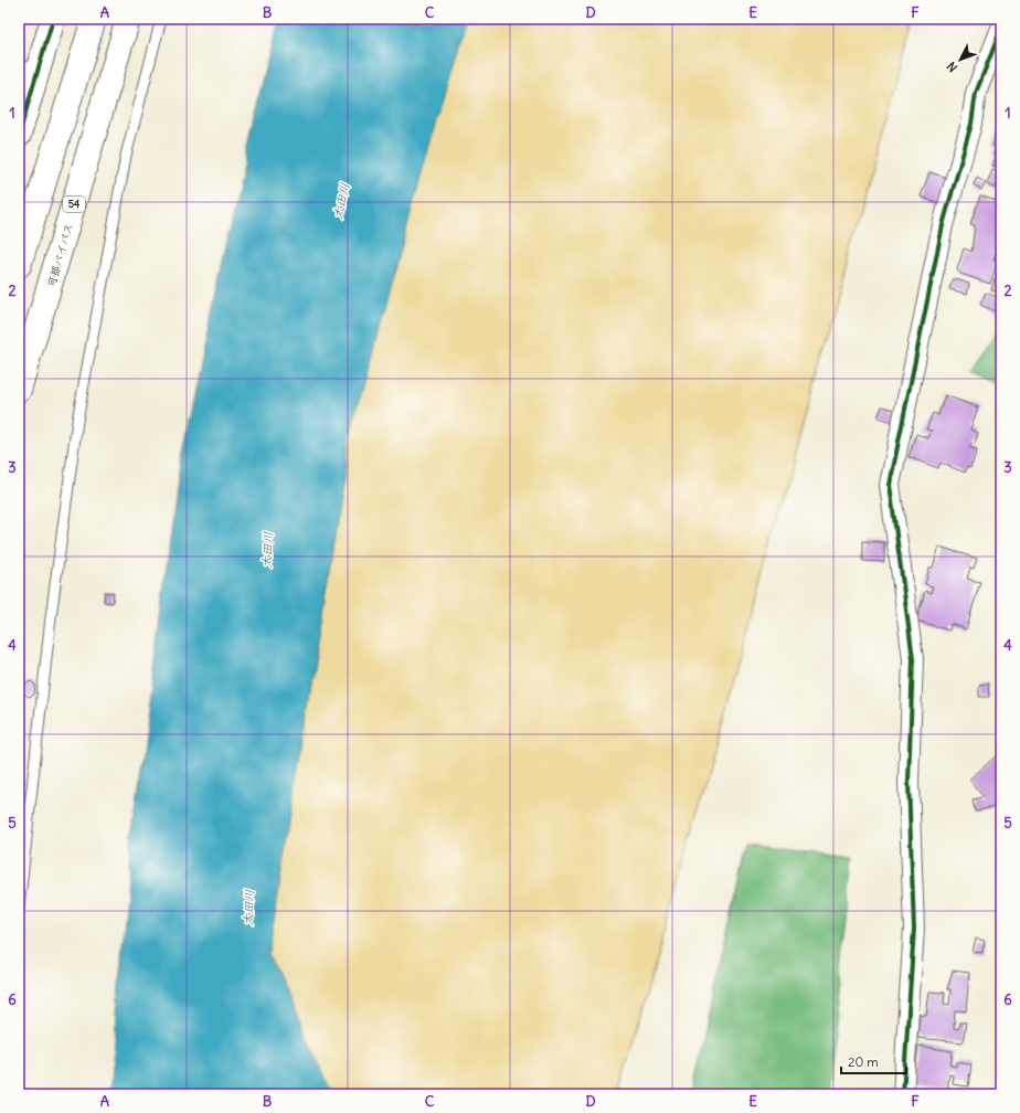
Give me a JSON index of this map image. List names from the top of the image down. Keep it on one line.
{"streets":{"main road":["54","可部バイパス"]},"water":["太田川"],"scale_bar":"20 m","north":"bottom left","grid":{"columns":["A","B","C","D","E","F"],"rows":["1","2","3","4","5","6"]}}
